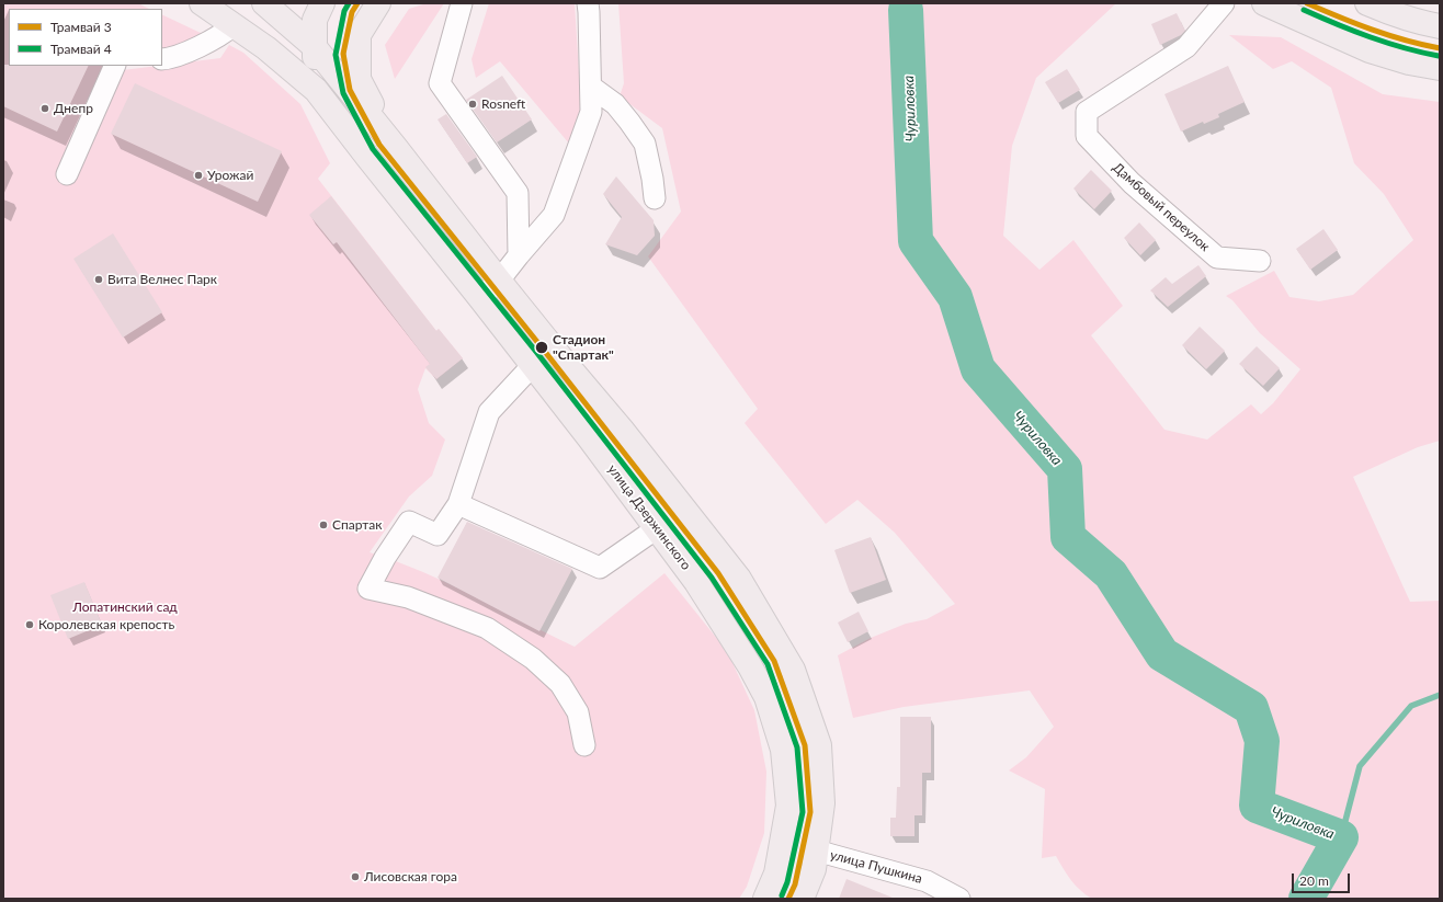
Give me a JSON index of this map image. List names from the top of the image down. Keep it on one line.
{"streets":{"main road":["улица Дзержинского"],"street":["Дамбовый переулок","улица Пушкина"]},"water":["Чуриловка"],"parks":["Лопатинский сад"],"places":["Rosneft","Днепр","Урожай","Вита Велнес Парк","Стадион \"Спартак\"","Спартак","Королевская крепость","Лисовская гора"],"lines":["tram line 3","tram line 4"],"legend":["Трамвай 3","Трамвай 4"],"scale_bar":"20 m"}
